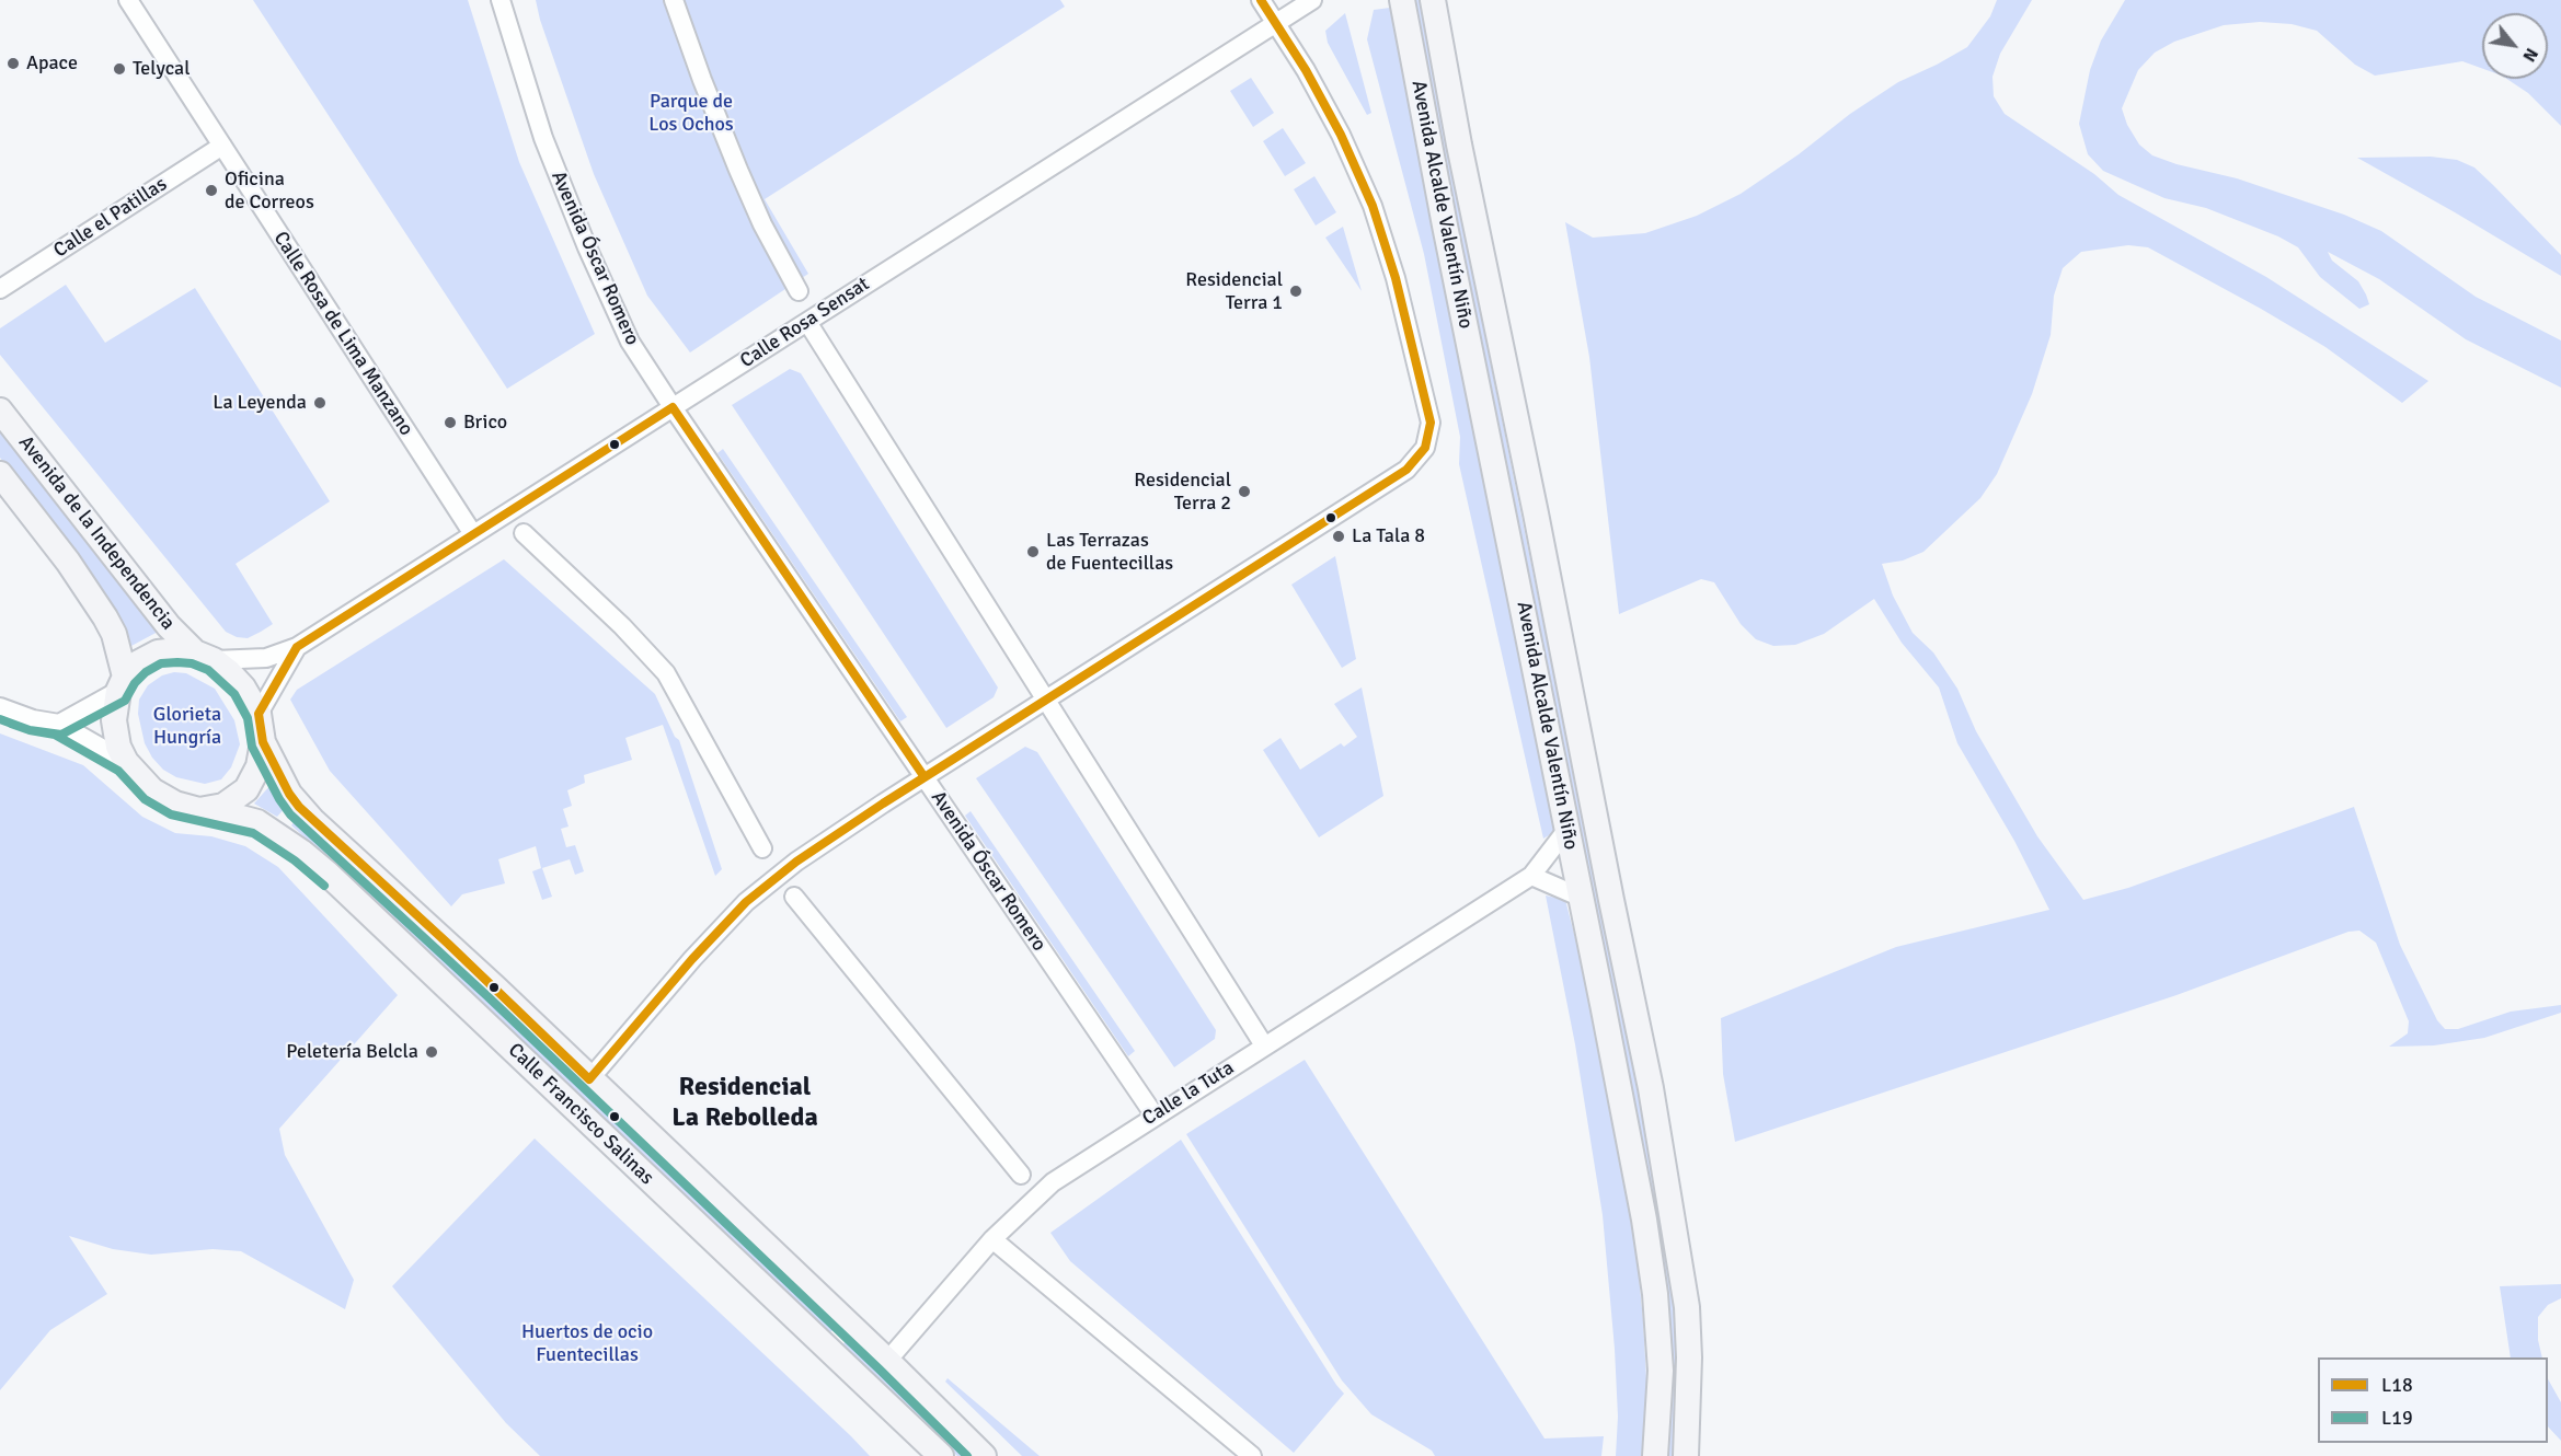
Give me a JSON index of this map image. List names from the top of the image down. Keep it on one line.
{"streets":{"main road":["Avenida Alcalde Valentín Niño","Avenida de la Independencia","Calle Francisco Salinas"],"street":["Calle el Patillas","Avenida Óscar Romero","Calle Rosa Sensat","Calle Rosa de Lima Manzano","Calle la Tuta"]},"crossings":[["Avenida Alcalde Valentín Niño","Calle la Tuta"],["Calle el Patillas","Calle Rosa de Lima Manzano"],["Avenida Óscar Romero","Calle Rosa Sensat"],["Avenida Óscar Romero","Calle la Tuta"],["Calle Rosa Sensat","Calle Rosa de Lima Manzano"],["Calle Rosa Sensat","Avenida de la Independencia"],["Calle Rosa Sensat","Calle Francisco Salinas"],["Avenida de la Independencia","Calle Francisco Salinas"],["Calle la Tuta","Calle Francisco Salinas"]],"districts":["Residencial La Rebolleda"],"parks":["Parque de Los Ochos","Glorieta Hungría","Huertos de ocio Fuentecillas"],"places":["Apace","Telycal","Oficina de Correos","Residencial Terra 1","La Leyenda","Brico","Residencial Terra 2","La Tala 8","Las Terrazas de Fuentecillas","Peletería Belcla"],"lines":["transit line L18","transit line L19"],"legend":["L18","L19"],"north":"bottom right"}
